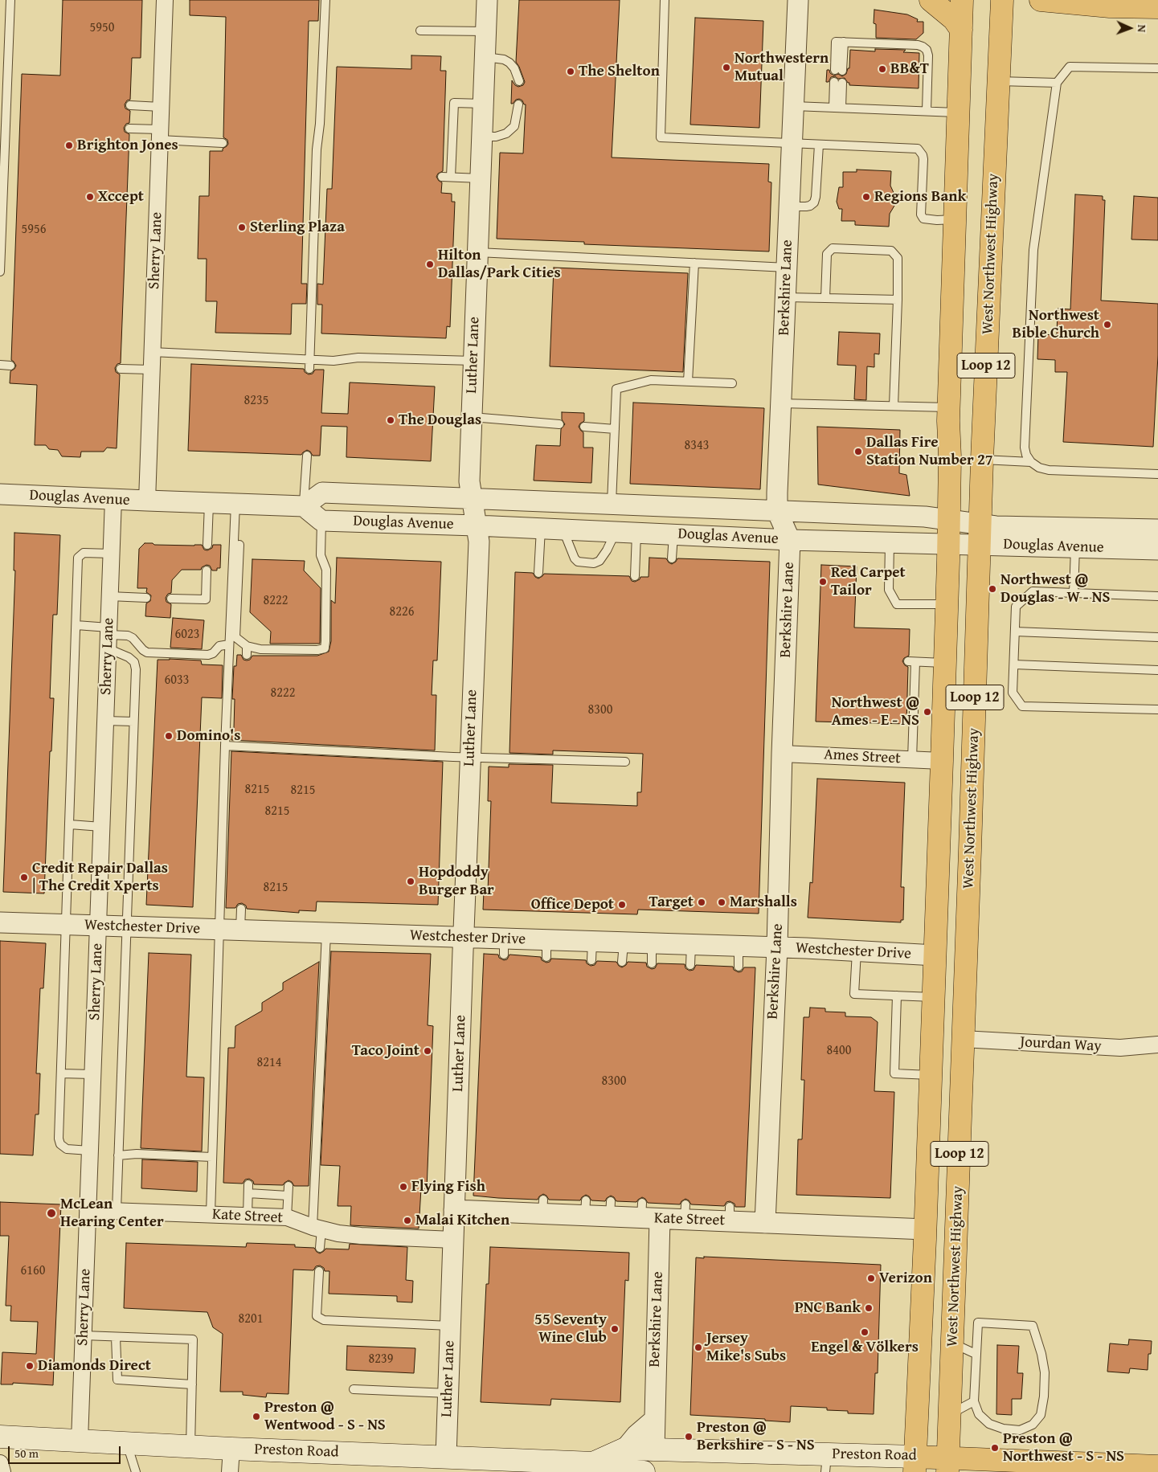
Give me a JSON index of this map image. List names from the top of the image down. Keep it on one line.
{"streets":{"main road":["West Northwest Highway","Loop 12","Preston Road"],"street":["Sherry Lane","Berkshire Lane","Luther Lane","Douglas Avenue","Ames Street","Westchester Drive","Jourdan Way","Kate Street"]},"crossings":[["Sherry Lane","Douglas Avenue"],["Sherry Lane","Westchester Drive"],["Sherry Lane","Kate Street"],["Sherry Lane","Preston Road"],["West Northwest Highway","Douglas Avenue"],["West Northwest Highway","Ames Street"],["West Northwest Highway","Westchester Drive"],["West Northwest Highway","Jourdan Way"],["West Northwest Highway","Kate Street"],["West Northwest Highway","Preston Road"],["Berkshire Lane","Douglas Avenue"],["Berkshire Lane","Ames Street"],["Berkshire Lane","Westchester Drive"],["Berkshire Lane","Kate Street"],["Berkshire Lane","Preston Road"],["Luther Lane","Douglas Avenue"],["Luther Lane","Westchester Drive"],["Luther Lane","Kate Street"],["Luther Lane","Preston Road"]],"places":["Northwestern Mutual","BB&T","The Shelton","Brighton Jones","Xccept","Regions Bank","Sterling Plaza","Hilton Dallas/Park Cities","Northwest Bible Church","The Douglas","Dallas Fire Station Number 27","Red Carpet Tailor","Northwest @ Douglas - W - NS","Northwest @ Ames - E - NS","Domino's","Credit Repair Dallas | The Credit Xperts","Hopdoddy Burger Bar","Target","Marshalls","Office Depot","Taco Joint","Flying Fish","McLean Hearing Center","Malai Kitchen","Verizon","PNC Bank","55 Seventy Wine Club","Engel & Völkers","Jersey Mike's Subs","Diamonds Direct","Preston @ Wentwood - S - NS","Preston @ Berkshire - S - NS","Preston @ Northwest - S - NS"],"house_numbers":["5950","5956","8235","8343","8222","8226","6023","6033","8222","8300","8215","8215","8215","8215","8400","8214","8300","6160","8201","8239"],"scale_bar":"50 m","north":"right"}
